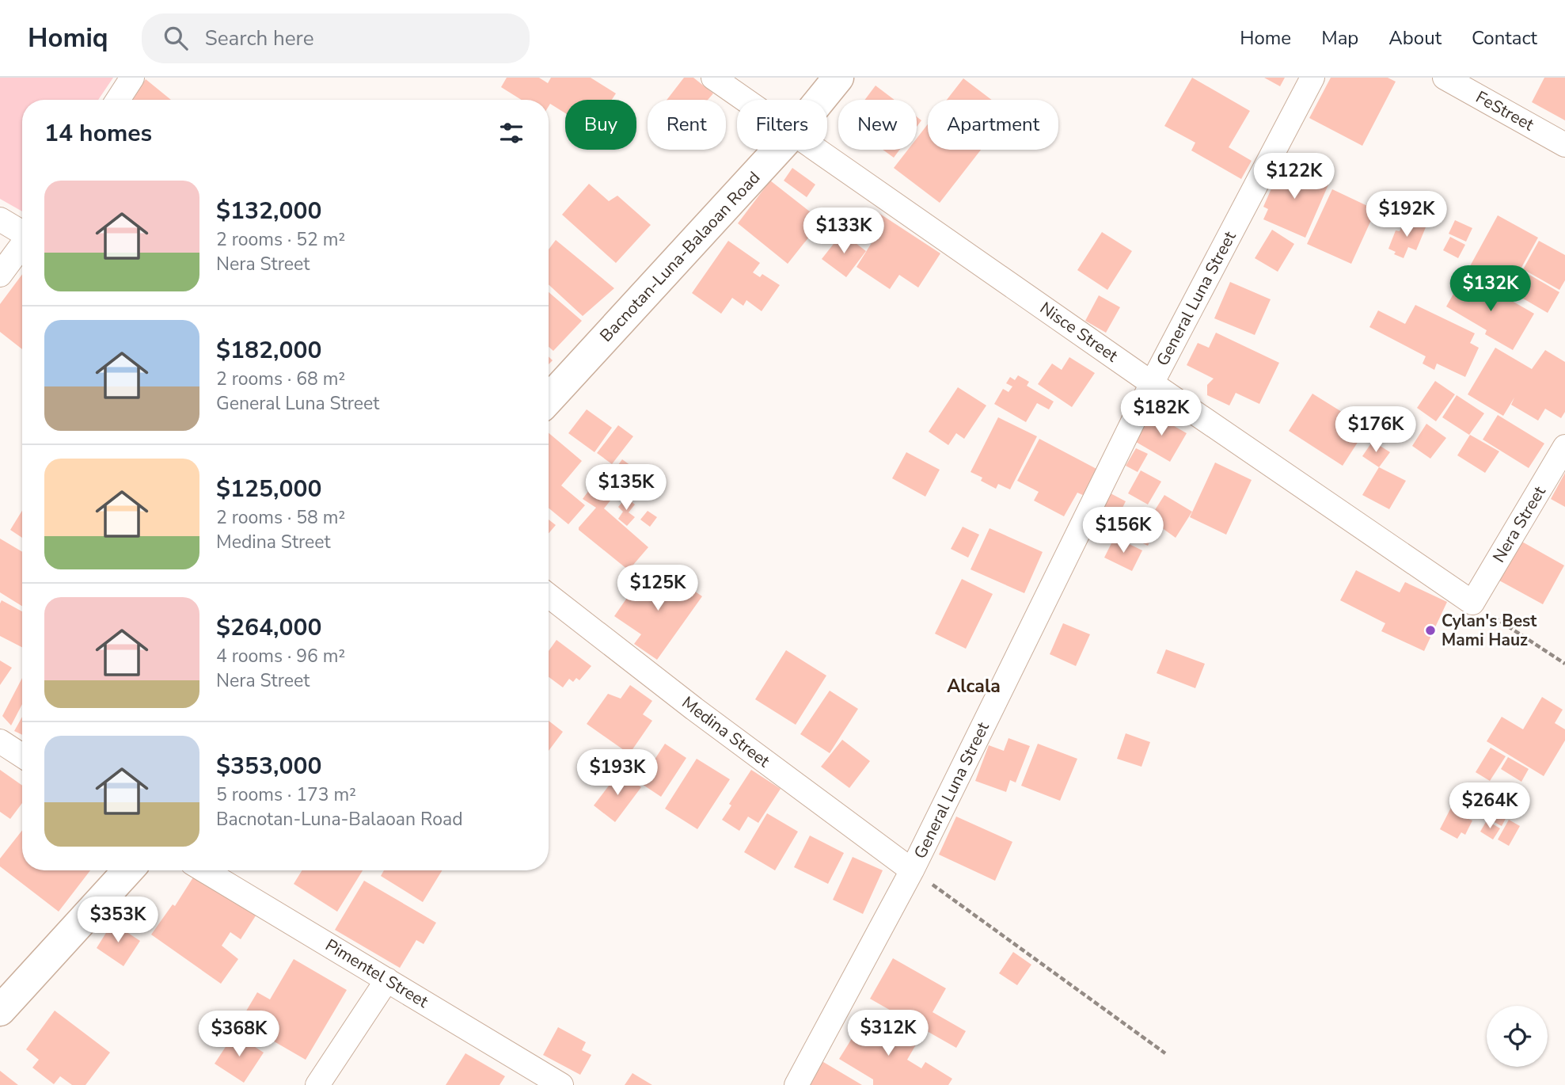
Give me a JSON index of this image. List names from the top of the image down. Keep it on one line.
{"streets":{"main road":["Bacnotan-Luna-Balaoan Road"],"street":["FeStreet","General Luna Street","Nisce Street","Nera Street","Medina Street","Pimentel Street"]},"crossings":[["General Luna Street","Nisce Street"],["General Luna Street","Medina Street"],["Nisce Street","Nera Street"]],"districts":["Alcala"],"places":["Cylan's Best Mami Hauz"],"page":{"header":"Homiq","search":"Search here","nav":["Home","Map","About","Contact"],"chip":["Buy","Rent","Filters","New","Apartment"],"heading":"14 homes","price":["$122K","$192K","$133K","$132K","$182K","$176K","$135K","$156K","$125K","$193K","$264K","$353K","$312K","$368K"],"list":[{"name":"$132,000","note":"2 rooms · 52 m² · Nera Street"},{"name":"$182,000","note":"2 rooms · 68 m² · General Luna Street"},{"name":"$125,000","note":"2 rooms · 58 m² · Medina Street"},{"name":"$264,000","note":"4 rooms · 96 m² · Nera Street"},{"name":"$353,000","note":"5 rooms · 173 m² · Bacnotan-Luna-Balaoan Road"}]}}
